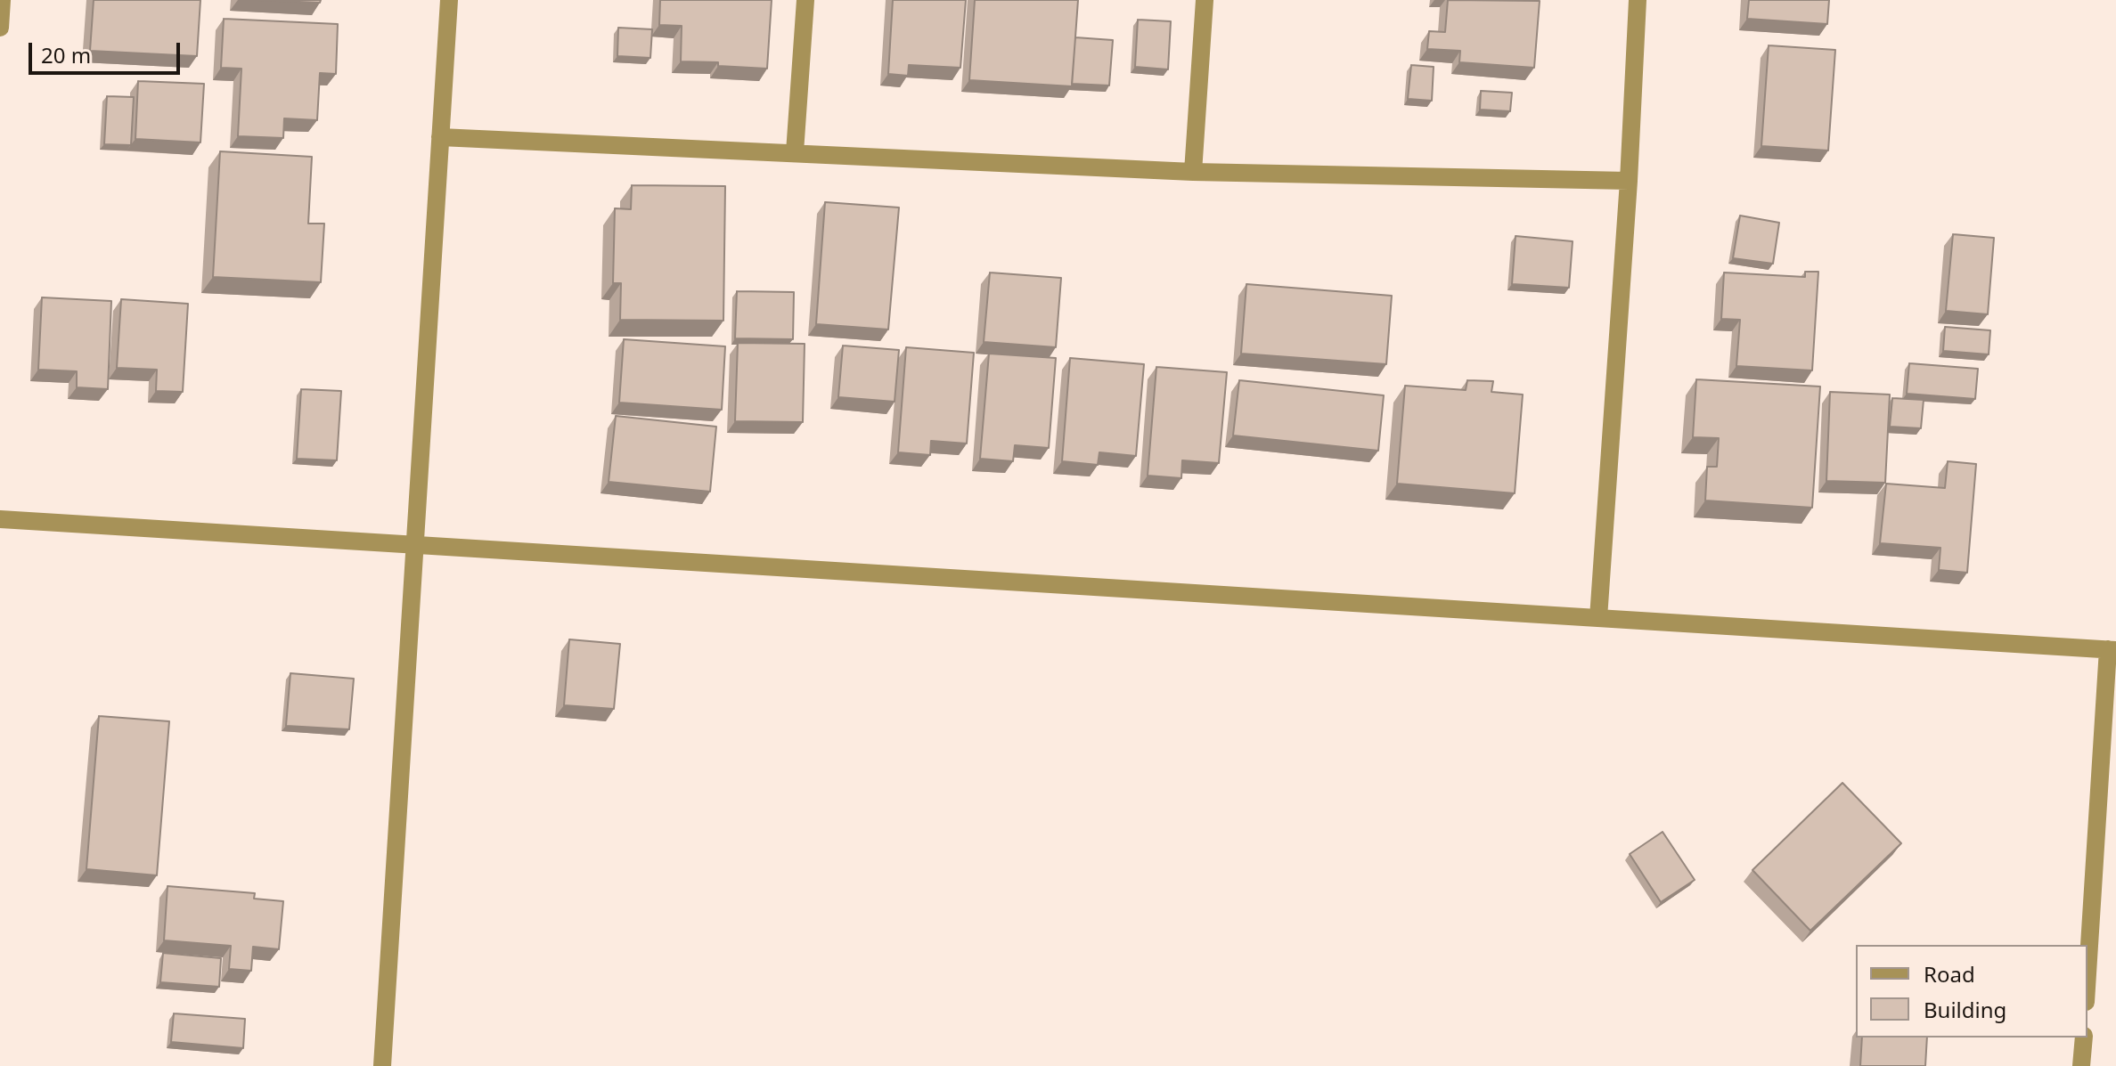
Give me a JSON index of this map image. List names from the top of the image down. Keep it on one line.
{"legend":["Road","Building"],"scale_bar":"20 m"}
